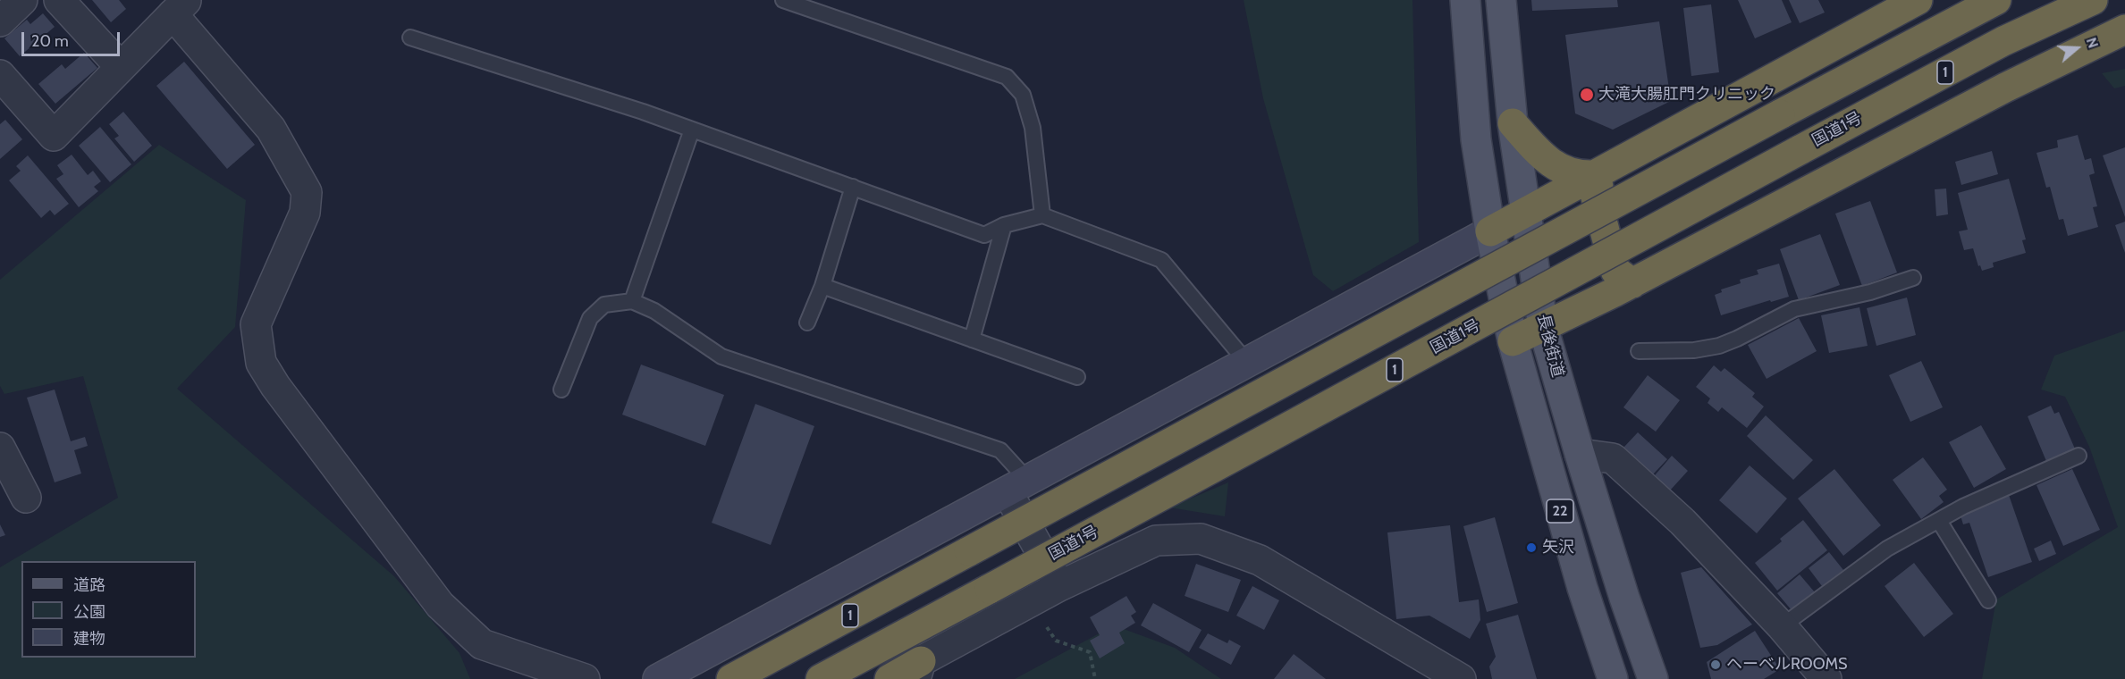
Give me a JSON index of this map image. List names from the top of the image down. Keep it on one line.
{"streets":{"highway":["1","国道1号"],"main road":["長後街道","22"]},"places":["大滝大腸肛門クリニック","矢沢","ヘーベルROOMS"],"legend":["道路","公園","建物"],"scale_bar":"20 m","north":"right"}
